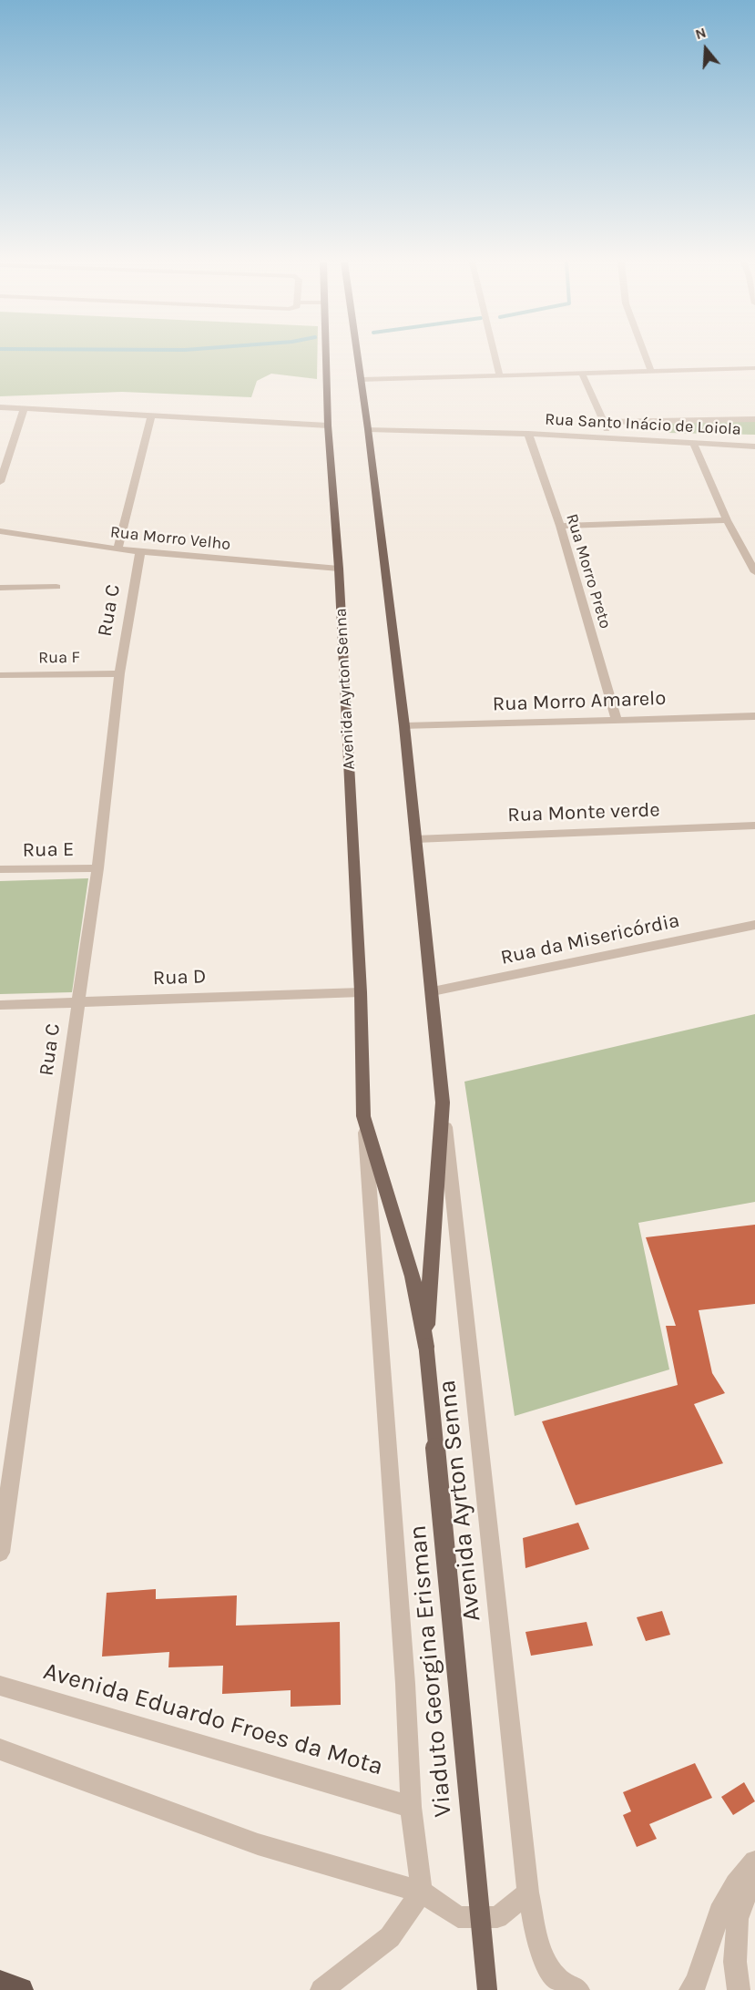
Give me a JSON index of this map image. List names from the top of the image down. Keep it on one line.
{"streets":{"main road":["Avenida Ayrton Senna","Viaduto Georgina Erisman"],"street":["Rua Santo Inácio de Loiola","Rua Morro Velho","Rua Morro Preto","Rua C","Rua F","Rua Morro Amarelo","Rua Monte verde","Rua E","Rua da Misericórdia","Rua D","Avenida Eduardo Froes da Mota"]},"crossings":[["Rua Santo Inácio de Loiola","Rua Morro Preto"],["Rua Santo Inácio de Loiola","Avenida Ayrton Senna"],["Rua Morro Velho","Rua C"],["Rua Morro Velho","Avenida Ayrton Senna"],["Rua Morro Preto","Rua Morro Amarelo"],["Rua C","Rua F"],["Rua C","Rua E"],["Rua C","Rua D"],["Avenida Ayrton Senna","Rua Morro Amarelo"],["Avenida Ayrton Senna","Rua Monte verde"],["Avenida Ayrton Senna","Rua da Misericórdia"],["Avenida Ayrton Senna","Rua D"],["Avenida Ayrton Senna","Viaduto Georgina Erisman"],["Avenida Ayrton Senna","Avenida Eduardo Froes da Mota"]],"north":"top"}
